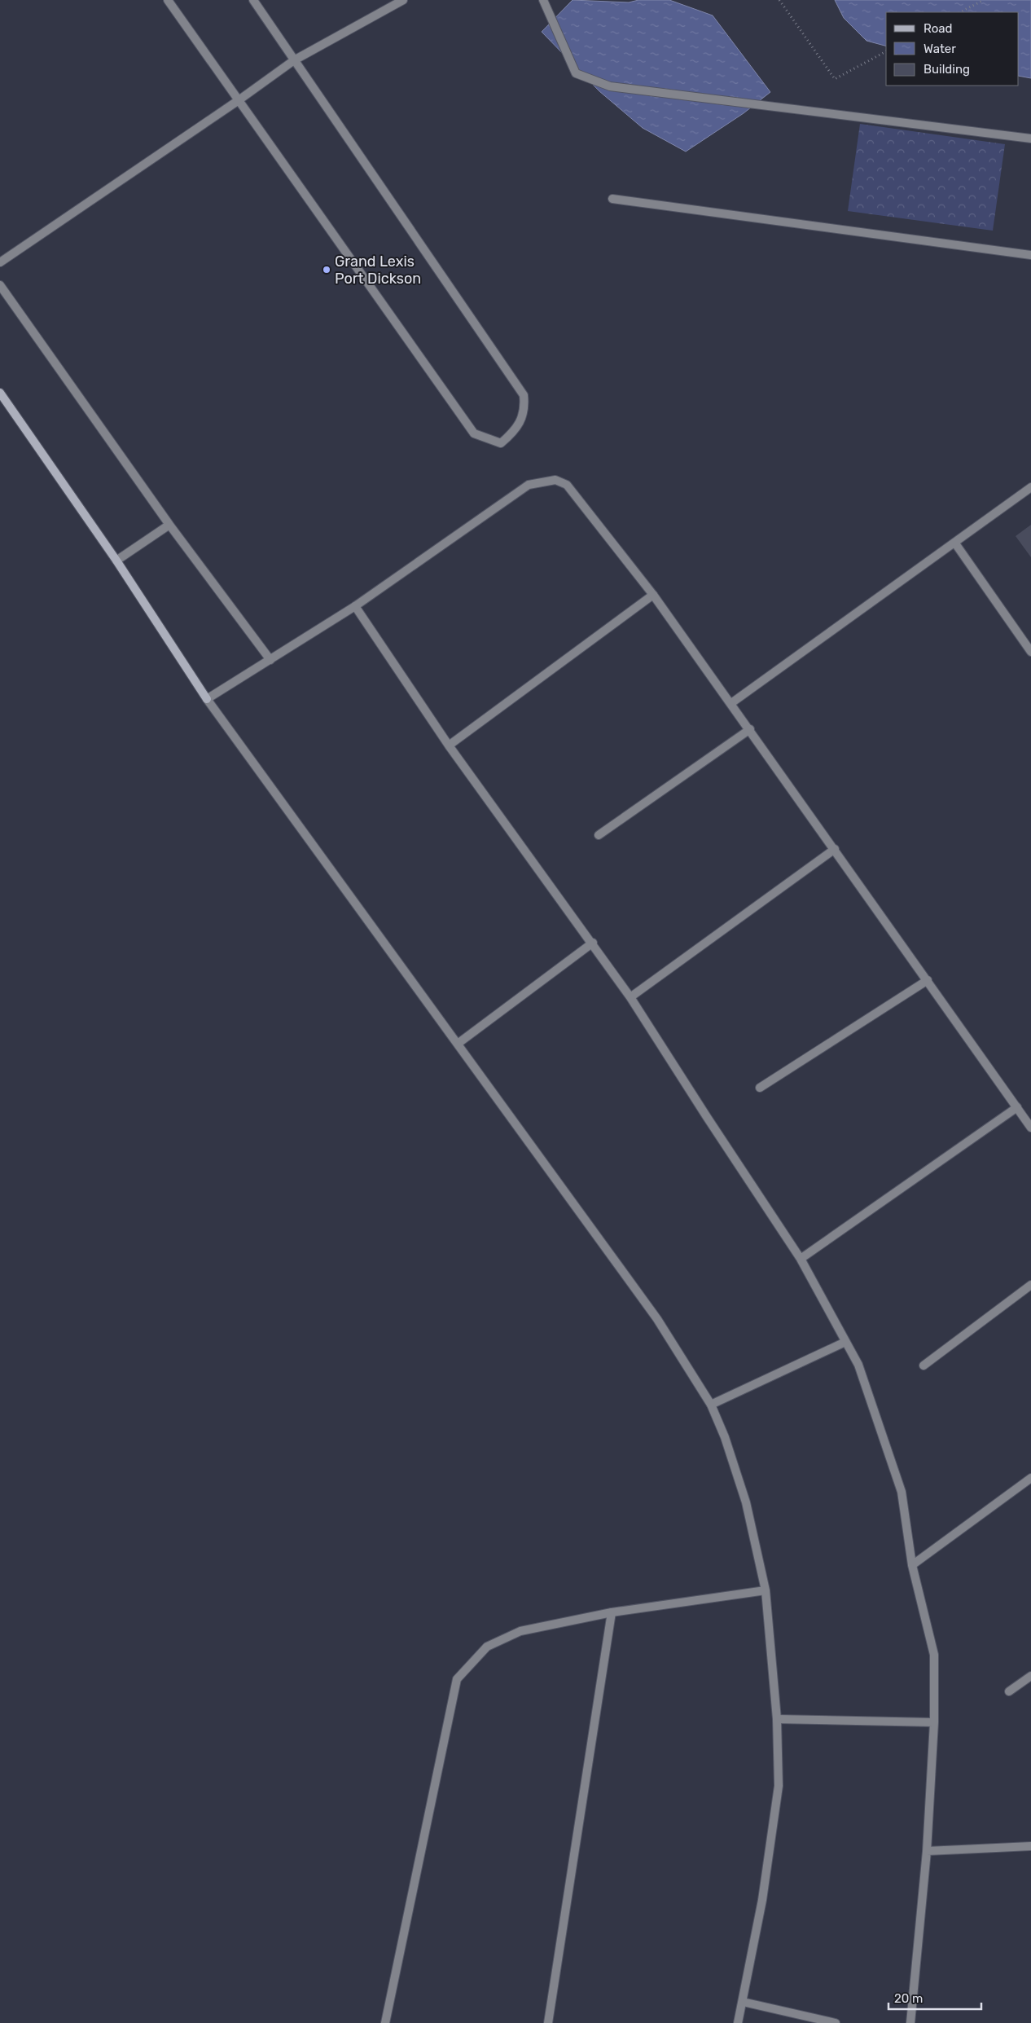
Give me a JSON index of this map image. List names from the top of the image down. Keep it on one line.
{"places":["Grand Lexis Port Dickson"],"legend":["Road","Water","Building"],"scale_bar":"20 m"}
